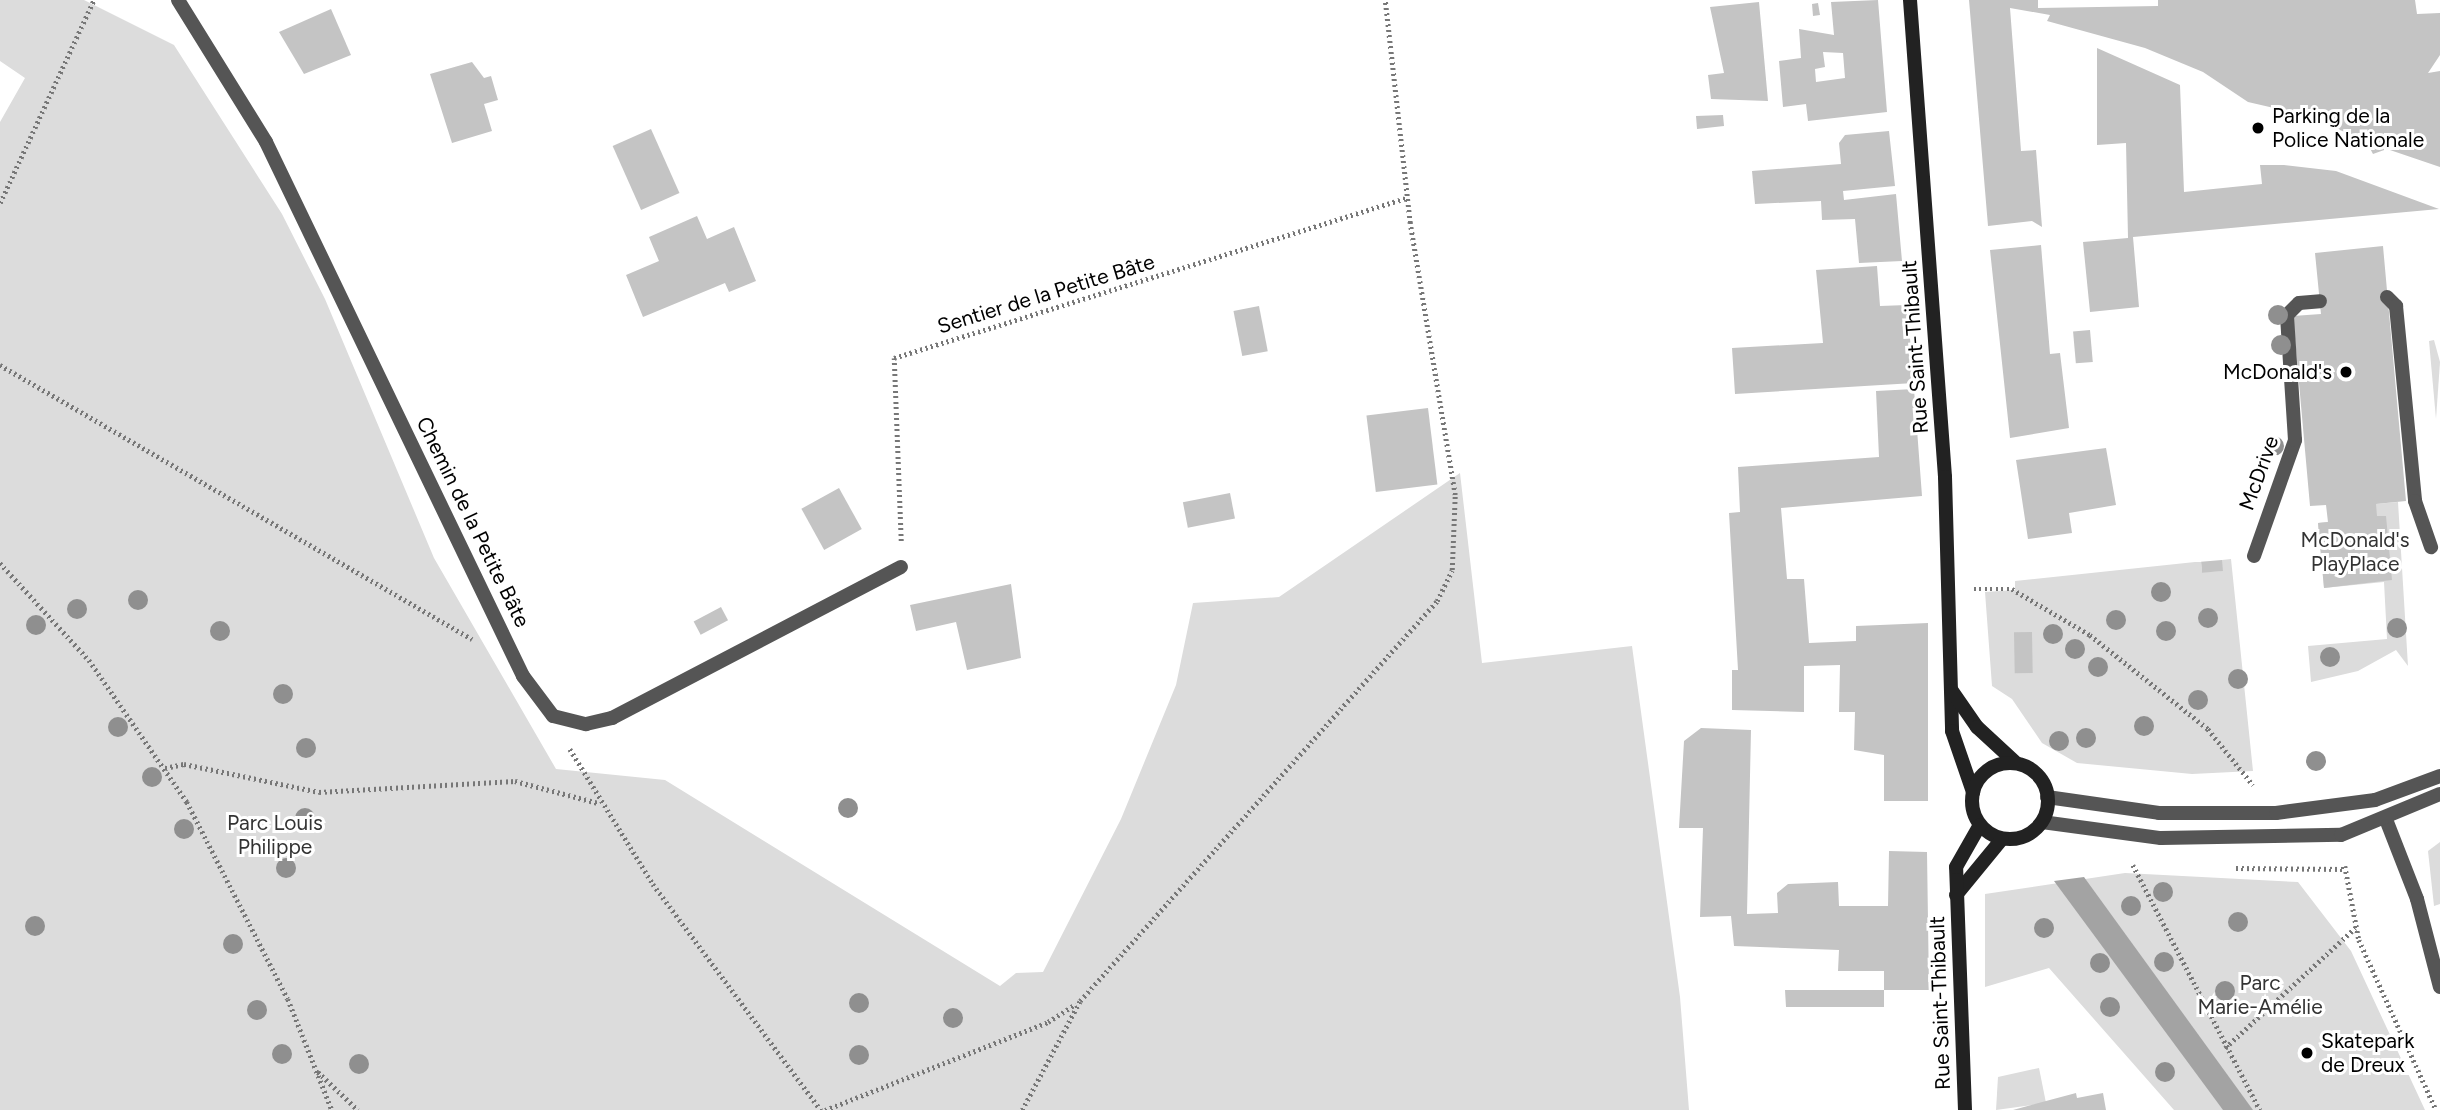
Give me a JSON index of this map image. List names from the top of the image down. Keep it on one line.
{"streets":{"main road":["Rue Saint-Thibault"],"street":["McDrive","Chemin de la Petite Bâte"],"path":["Sentier de la Petite Bâte"]},"parks":["McDonald's PlayPlace","Parc Louis Philippe","Parc Marie-Amélie"],"places":["Parking de la Police Nationale","McDonald's","Skatepark de Dreux"]}
